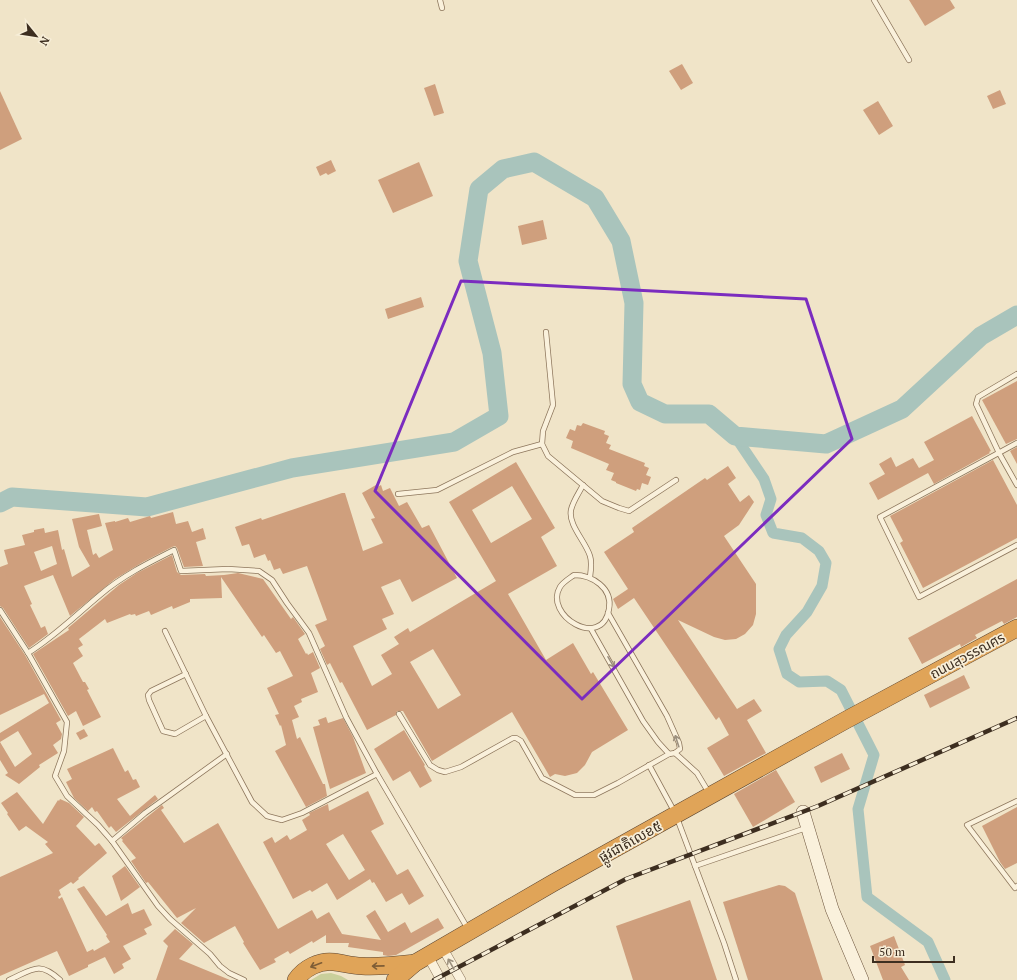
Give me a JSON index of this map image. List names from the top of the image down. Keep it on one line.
{"streets":{"highway":["ถนนสุวรรณศร","ផ្លូវជាតិលេខ៥"]},"crossings":[["ถนนสุวรรณศร","ផ្លូវជាតិលេខ៥"]],"scale_bar":"50 m","north":"bottom right"}
